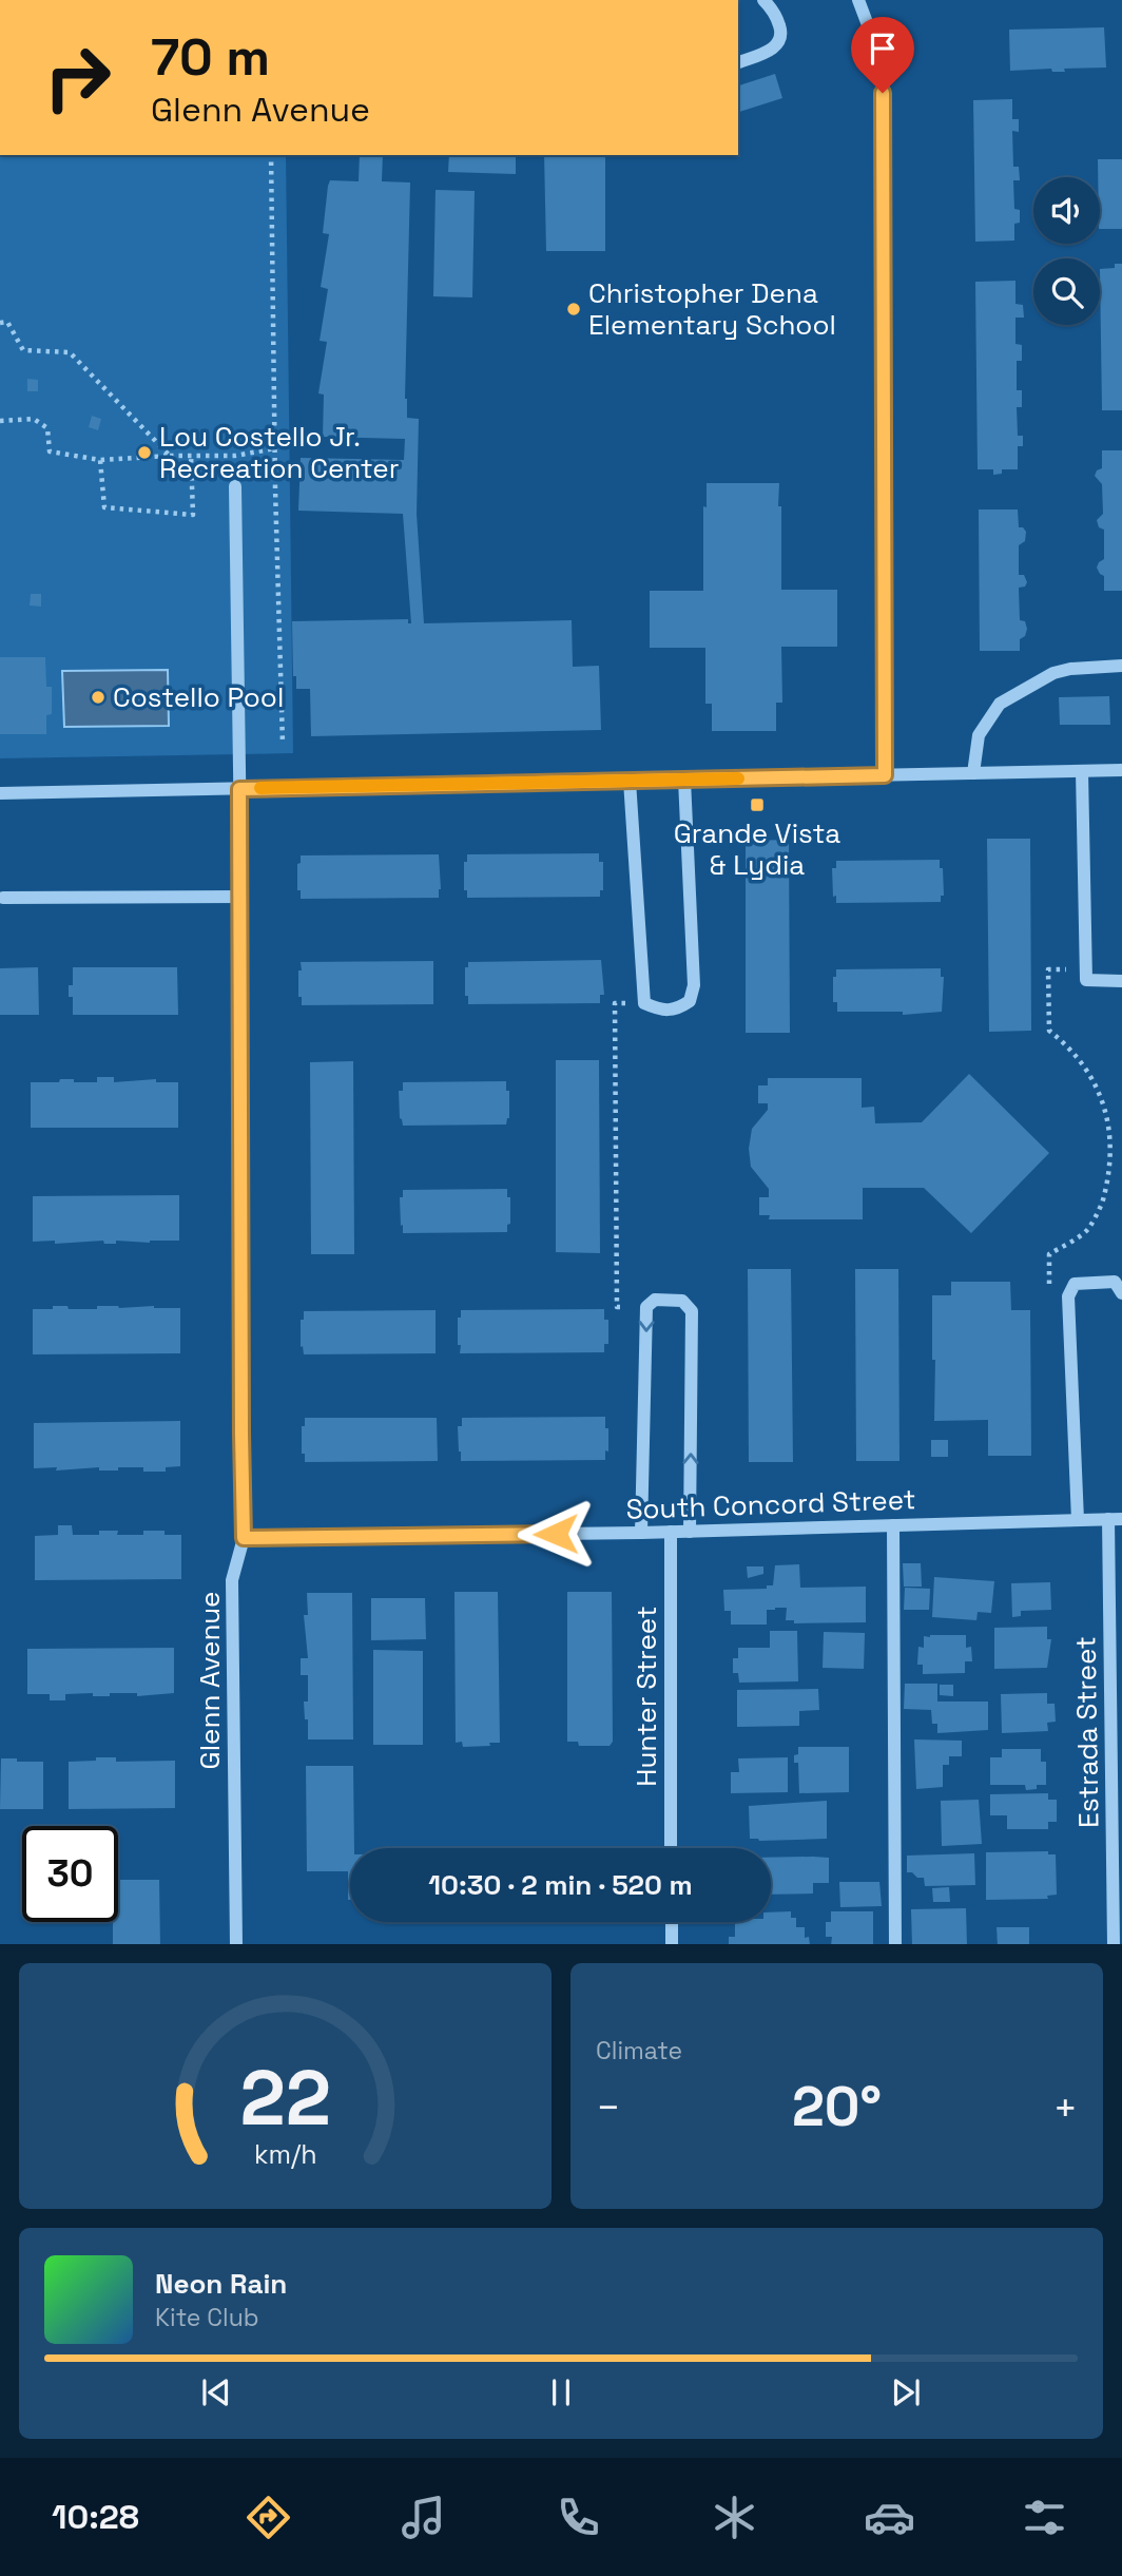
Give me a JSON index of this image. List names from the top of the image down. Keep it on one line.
{"streets":{"street":["South Concord Street","Glenn Avenue","Hunter Street","Estrada Street"]},"crossings":[["South Concord Street","Glenn Avenue"],["South Concord Street","Hunter Street"],["South Concord Street","Estrada Street"]],"places":{"other":["Christopher Dena Elementary School","Lou Costello Jr. Recreation Center","Costello Pool"],"transit":["Grande Vista & Lydia"]},"page":{"turn":["70 m","Glenn Avenue"],"limit":"30","trip":"10:30 · 2 min · 520 m","tile":"Climate","heat":["−","20°","+"],"song":["Neon Rain","Kite Club"],"tabs":"10:28","gauge":["22","km/h"]}}
